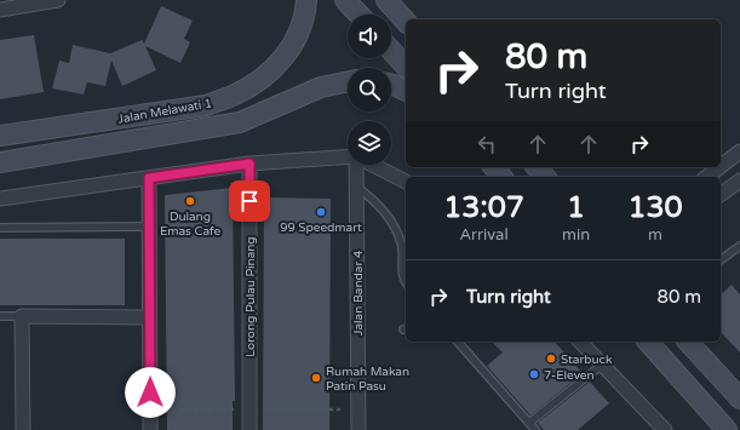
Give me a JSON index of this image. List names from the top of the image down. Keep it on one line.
{"streets":{"street":["Jalan Melawati 1","Jalan Bandar 4","Lorong Pulau Pinang"]},"places":["Dulang Emas Cafe","99 Speedmart","Starbuck","7-Eleven","Rumah Makan Patin Pasu"],"page":{"turn":["80 m","Turn right"],"eta":["13:07","Arrival","1","min","130","m"],"list":[{"name":"Turn right","value":"80 m"}]}}
